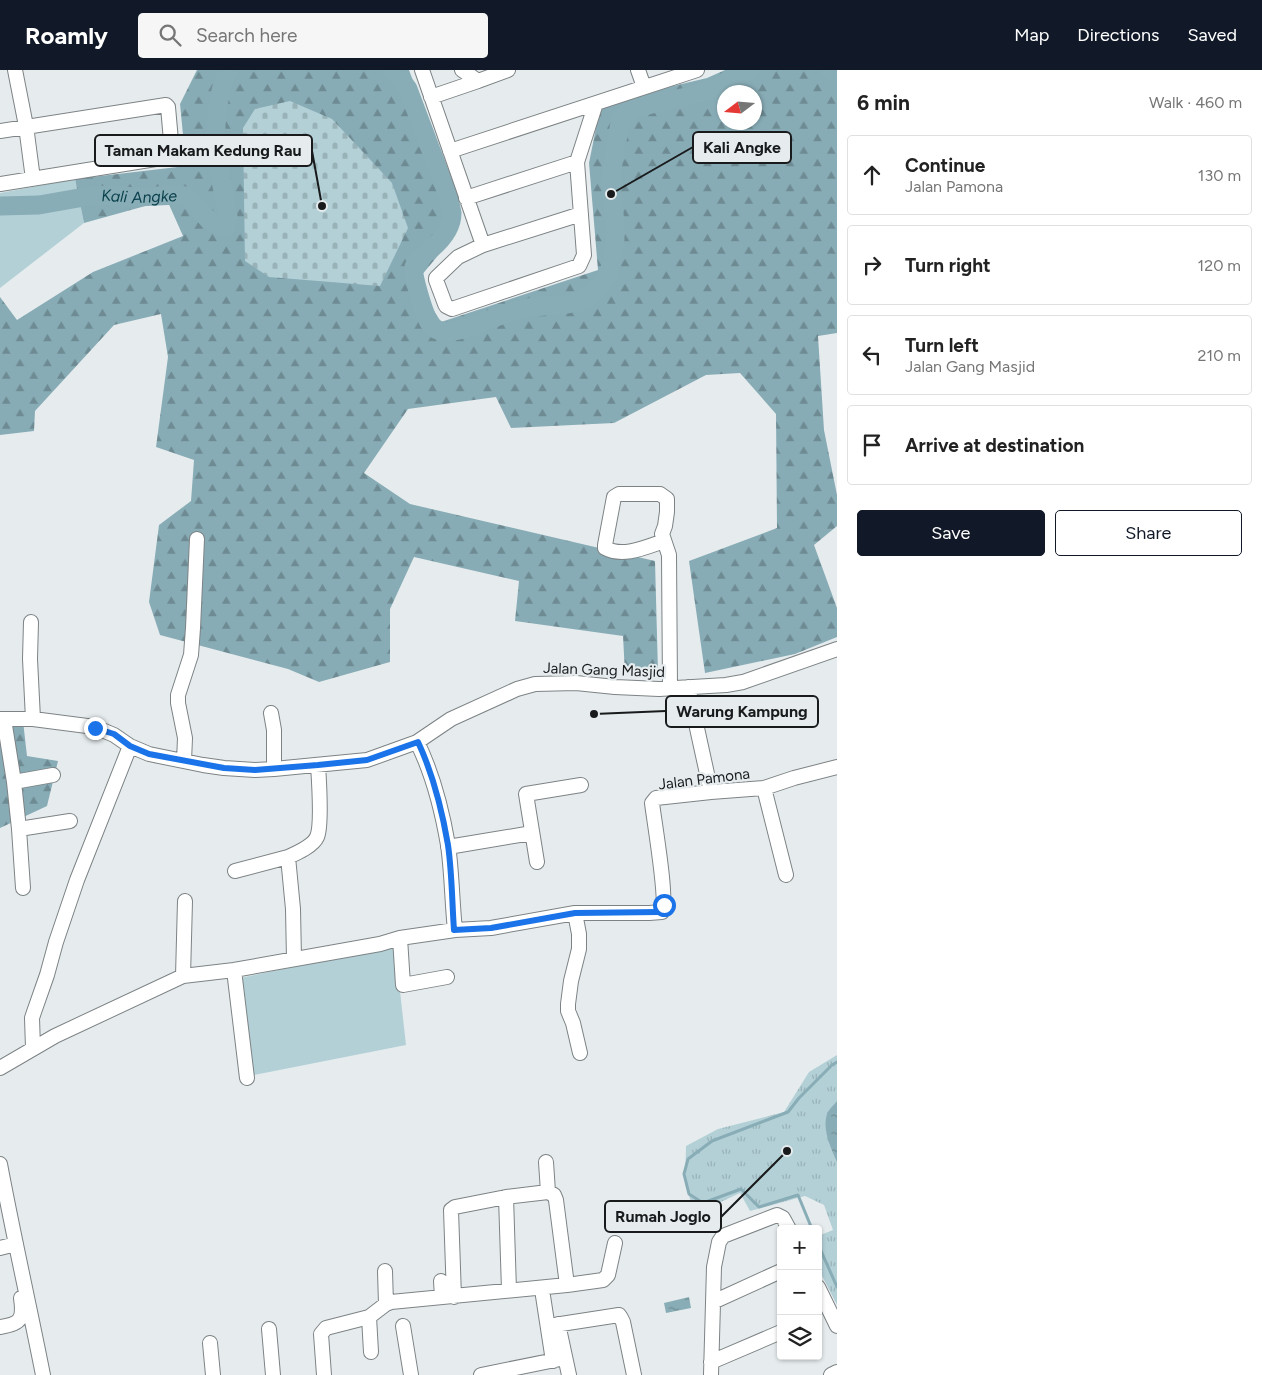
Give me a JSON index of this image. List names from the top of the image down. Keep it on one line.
{"streets":{"street":["Jalan Gang Masjid","Jalan Pamona"]},"water":["Kali Angke"],"places":["Kali Angke","Taman Makam Kedung Rau","Warung Kampung","Rumah Joglo"],"north":"left","page":{"header":"Roamly","search":"Search here","nav":["Map","Directions","Saved"],"heading":["6 min","Walk · 460 m"],"list":[["Continue","Jalan Pamona","130 m"],["Turn right","120 m"],["Turn left","Jalan Gang Masjid","210 m"],"Arrive at destination"],"buttons":["Save","Share"],"map_buttons":["+","−"]}}
